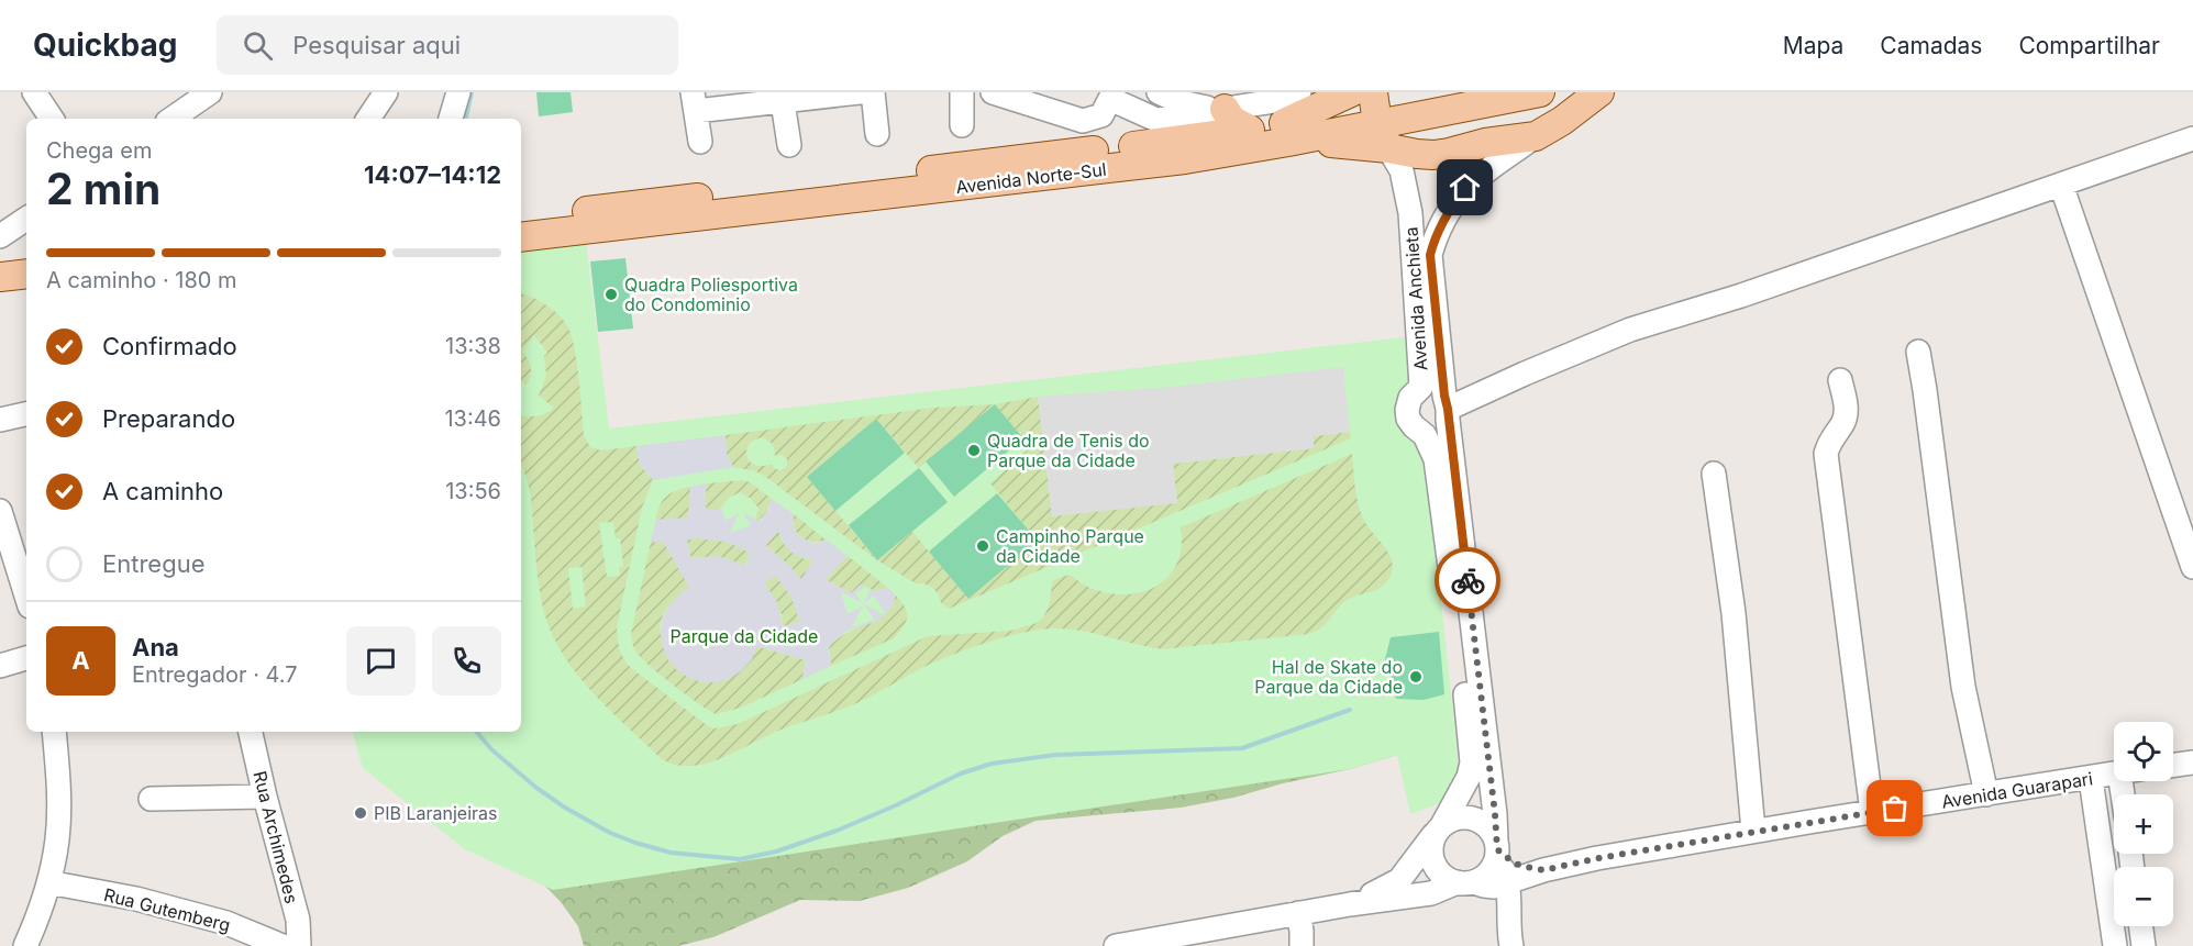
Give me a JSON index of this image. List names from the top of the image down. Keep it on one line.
{"streets":{"main road":["Avenida Norte-Sul"],"street":["Avenida Anchieta","Avenida Guarapari","Rua Archimedes","Rua Gutemberg"]},"crossings":[["Avenida Norte-Sul","Avenida Anchieta"],["Avenida Anchieta","Avenida Guarapari"]],"parks":["Parque da Cidade"],"places":["Quadra Poliesportiva do Condominio","Quadra de Tenis do Parque da Cidade","Campinho Parque da Cidade","Hal de Skate do Parque da Cidade","PIB Laranjeiras"],"page":{"header":"Quickbag","search":"Pesquisar aqui","nav":["Mapa","Camadas","Compartilhar"],"heading":["2 min","Chega em","14:07–14:12"],"panel":["Ana","Entregador · 4.7"],"bar":"A caminho · 180 m","list":[["Confirmado","13:38"],["Preparando","13:46"],["A caminho","13:56"],"Entregue"],"round":"A","map_buttons":["+","−"]}}
